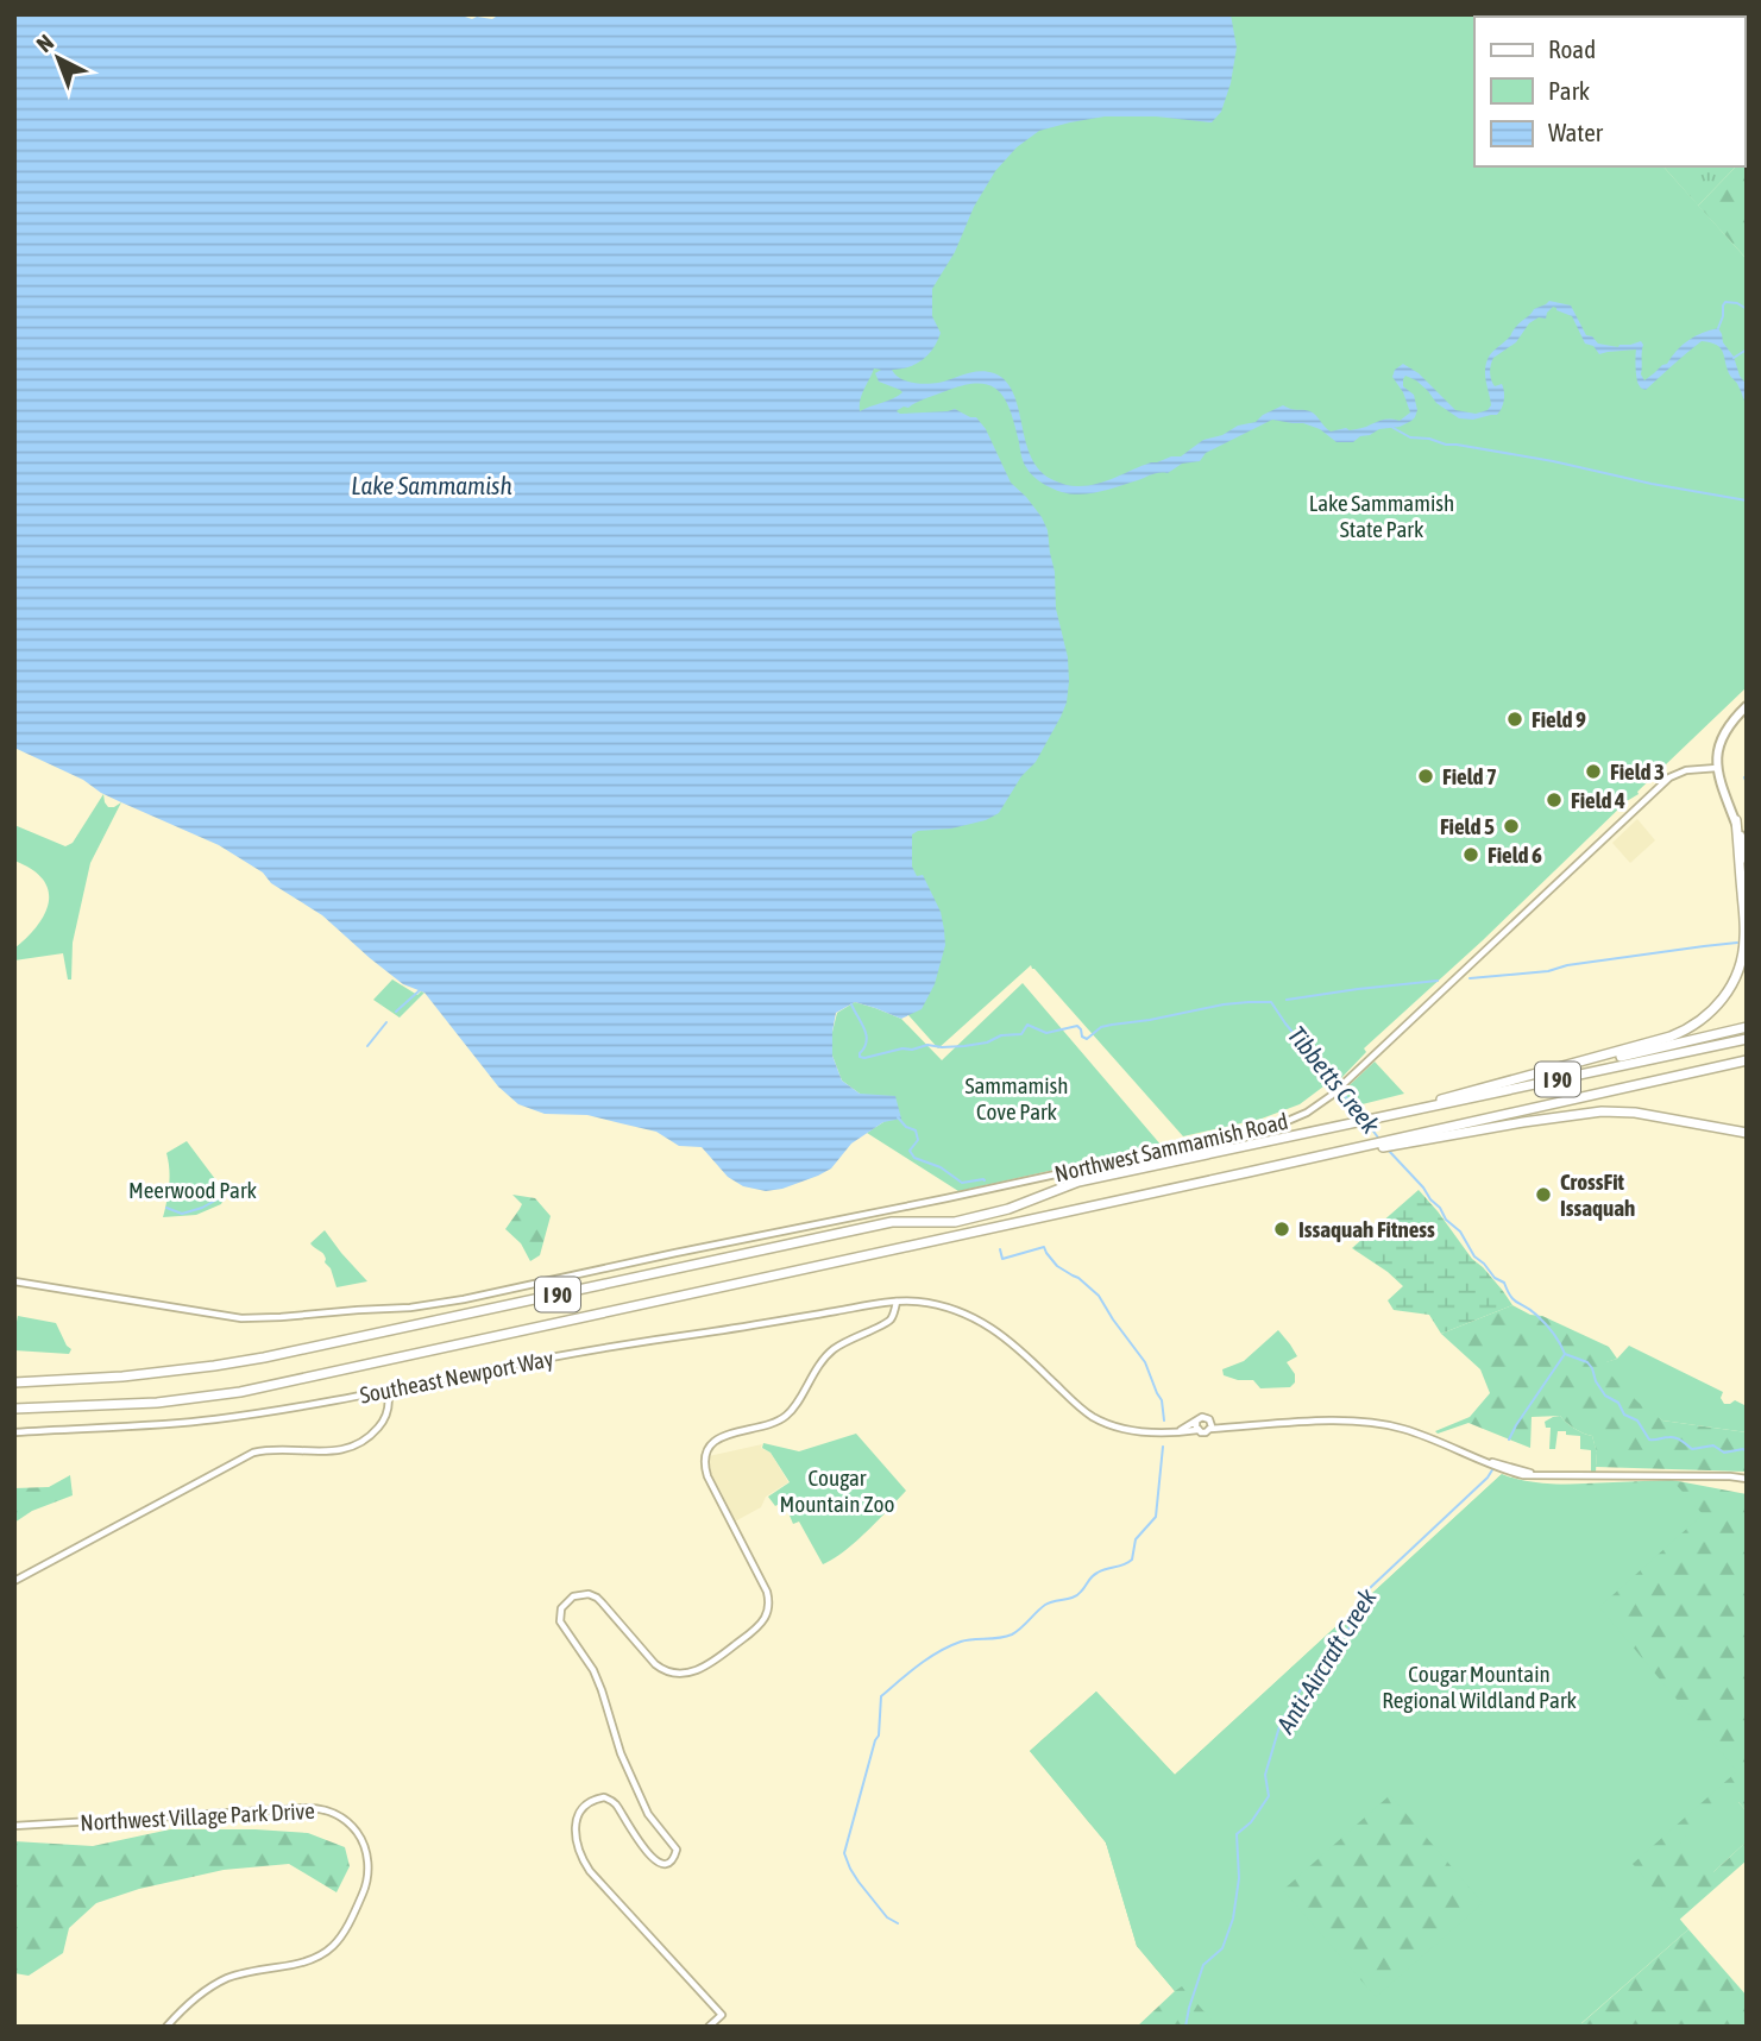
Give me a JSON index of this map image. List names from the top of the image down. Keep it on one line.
{"streets":{"highway":["I 90"],"street":["Northwest Sammamish Road","Southeast Newport Way","Northwest Village Park Drive"]},"water":["Lake Sammamish","Tibbetts Creek","Anti-Aircraft Creek"],"parks":["Lake Sammamish State Park","Sammamish Cove Park","Meerwood Park","Cougar Mountain Zoo","Cougar Mountain Regional Wildland Park"],"places":["Field 9","Field 3","Field 7","Field 4","Field 5","Field 6","CrossFit Issaquah","Issaquah Fitness"],"legend":["Road","Park","Water"],"north":"top left"}
